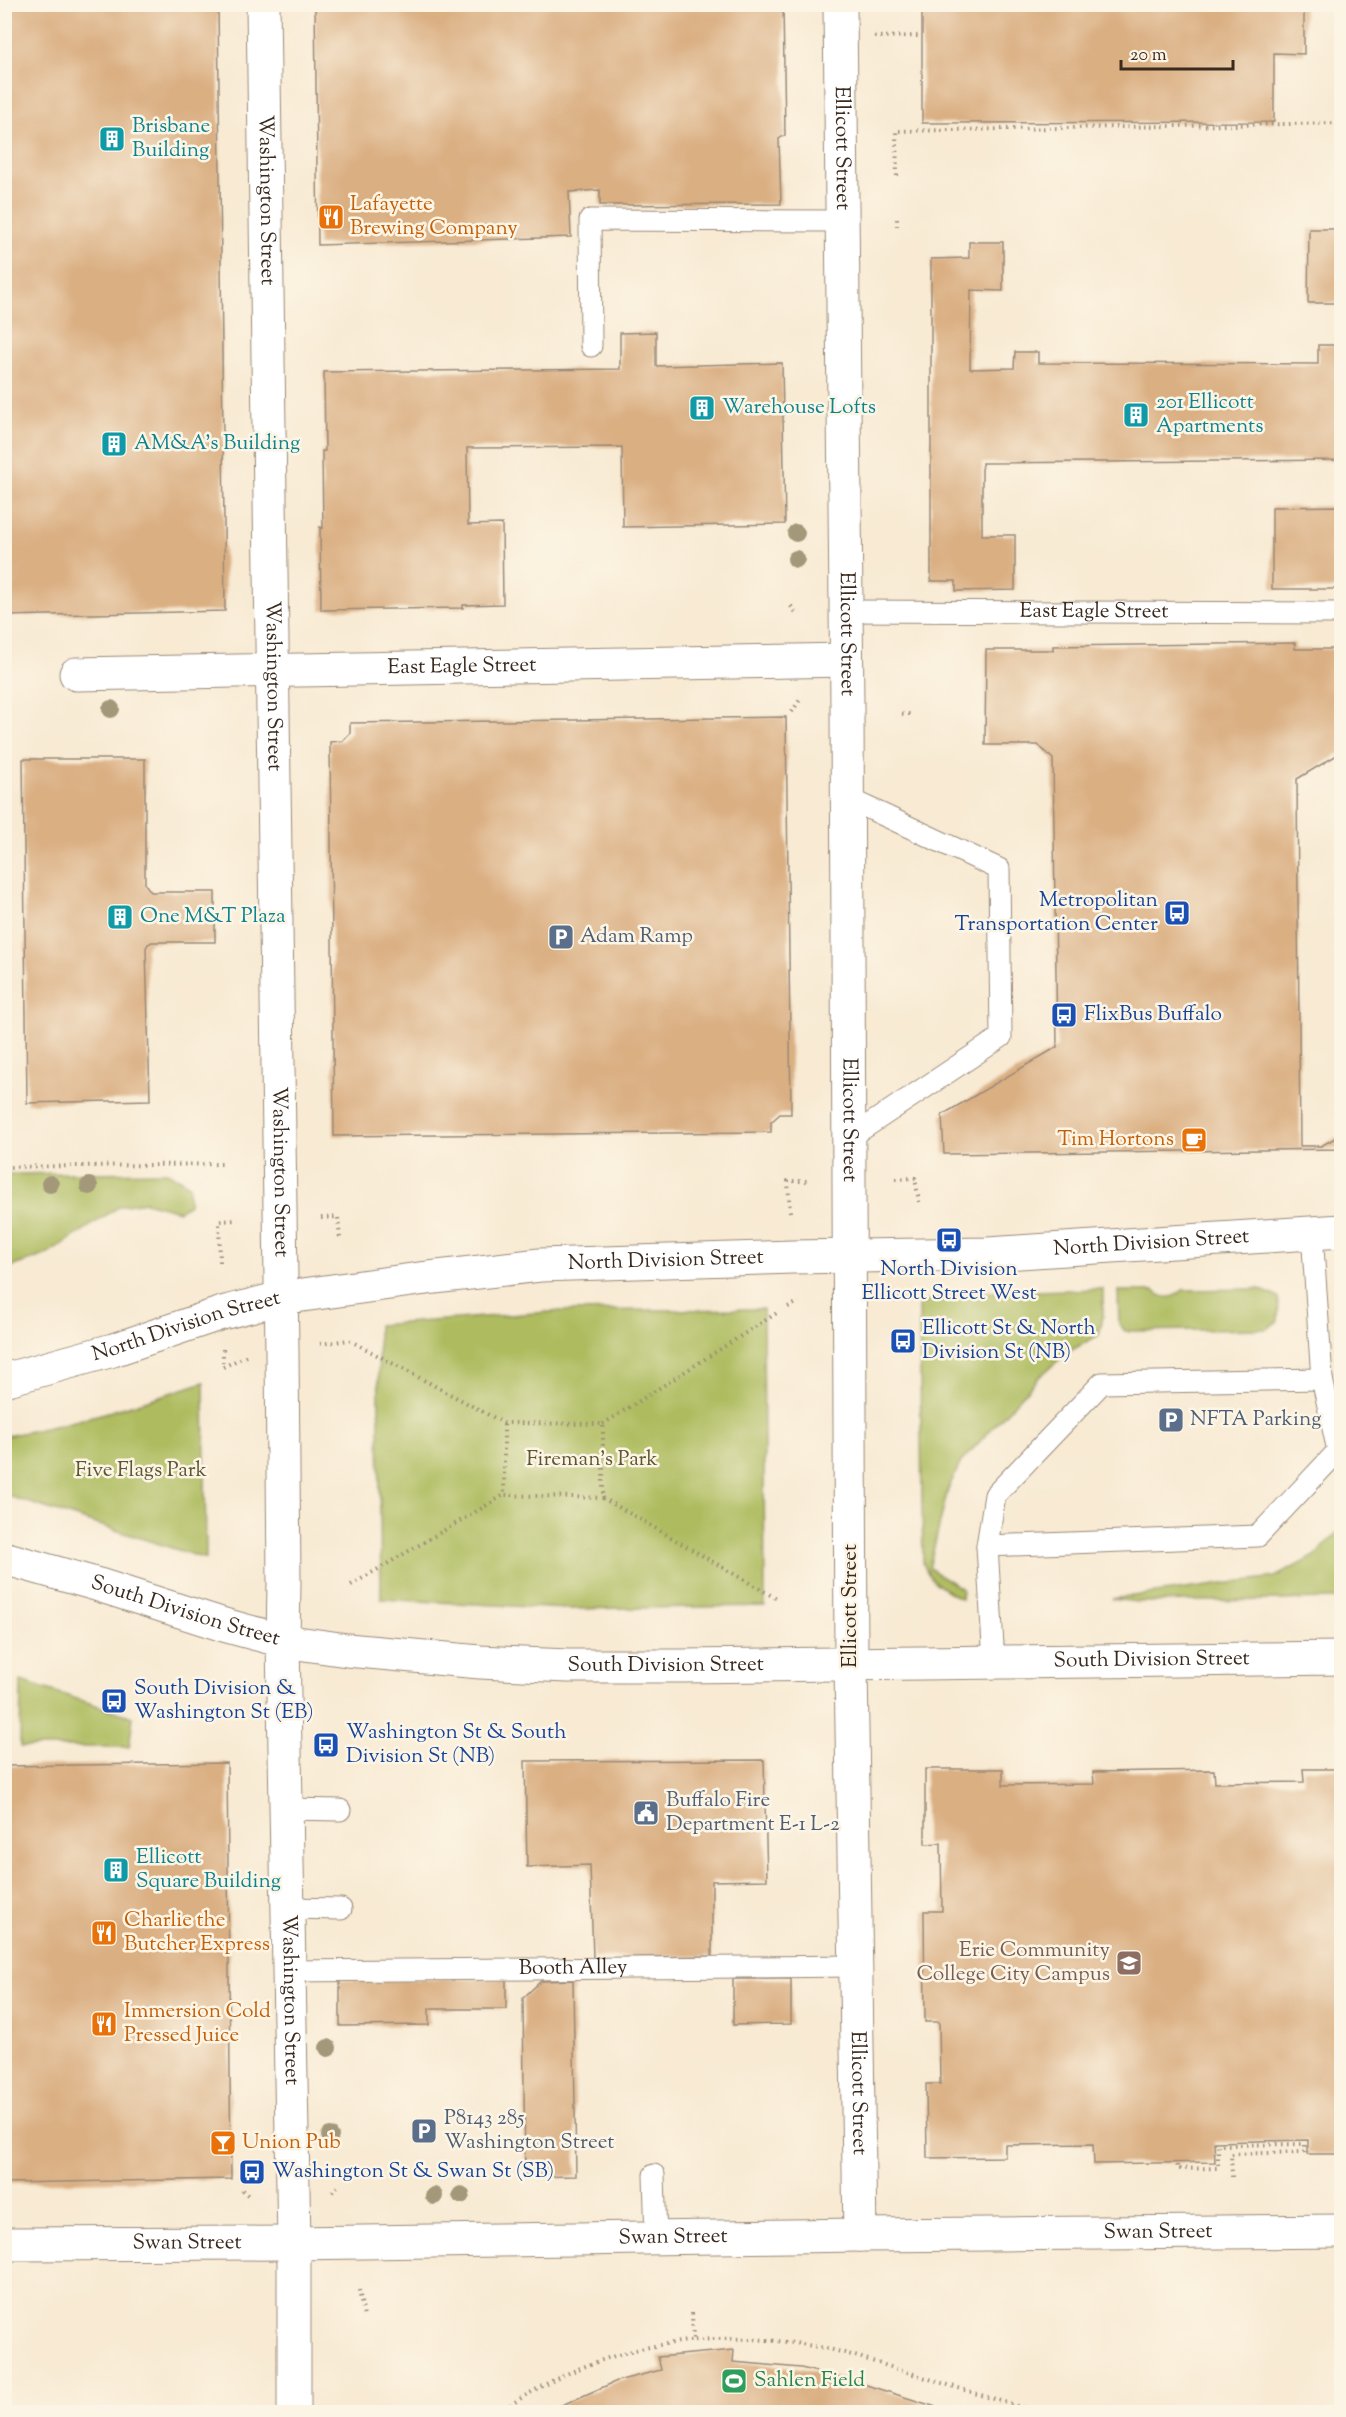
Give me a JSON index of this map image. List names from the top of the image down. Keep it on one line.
{"streets":{"main road":["Ellicott Street","Washington Street","East Eagle Street","North Division Street","South Division Street","Swan Street"],"lane":["Booth Alley"]},"crossings":[["Ellicott Street","East Eagle Street"],["Ellicott Street","North Division Street"],["Ellicott Street","South Division Street"],["Ellicott Street","Booth Alley"],["Ellicott Street","Swan Street"],["Washington Street","East Eagle Street"],["Washington Street","North Division Street"],["Washington Street","South Division Street"],["Washington Street","Booth Alley"],["Washington Street","Swan Street"]],"parks":["Fireman's Park","Five Flags Park"],"places":{"building":["Brisbane Building","Warehouse Lofts","201 Ellicott Apartments","AM&A's Building","One M&T Plaza","Ellicott Square Building"],"restaurant":["Lafayette Brewing Company","Charlie the Butcher Express","Immersion Cold Pressed Juice"],"bus stop":["Metropolitan Transportation Center","FlixBus Buffalo","North Division Ellicott Street West","Ellicott St & North Division St (NB)","South Division & Washington St (EB)","Washington St & South Division St (NB)","Washington St & Swan St (SB)"],"parking":["Adam Ramp","NFTA Parking","P8143 285 Washington Street"],"cafe":["Tim Hortons"],"public building":["Buffalo Fire Department E-1 L-2"],"school or university":["Erie Community College City Campus"],"bar":["Union Pub"],"sports":["Sahlen Field"]},"scale_bar":"20 m"}
